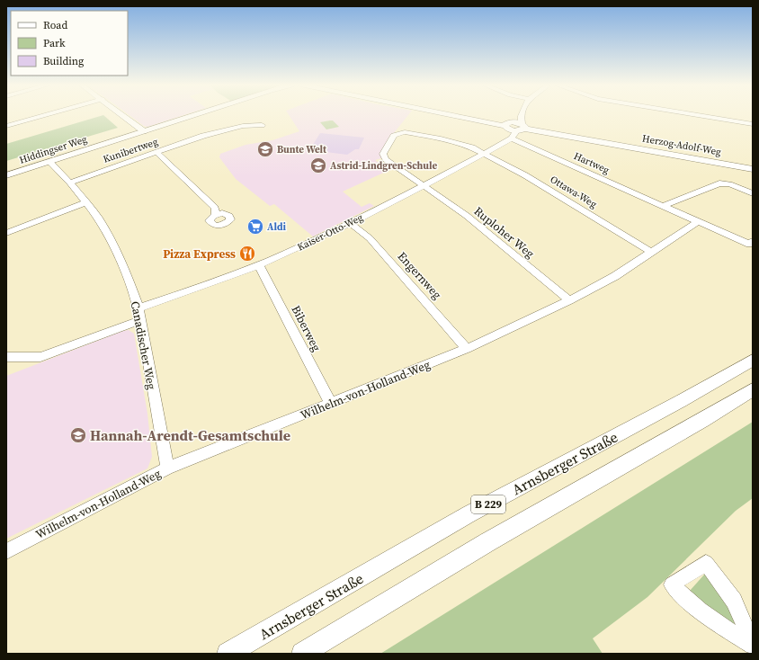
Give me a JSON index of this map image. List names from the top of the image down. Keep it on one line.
{"streets":{"main road":["Herzog-Adolf-Weg","Hiddingser Weg","Arnsberger Straße","B 229"],"street":["Kunibertweg","Hartweg","Ottawa-Weg","Kaiser-Otto-Weg","Ruploher Weg","Engernweg","Biberweg","Canadischer Weg","Wilhelm-von-Holland-Weg"]},"crossings":[["Herzog-Adolf-Weg","Hartweg"],["Herzog-Adolf-Weg","Kaiser-Otto-Weg"],["Hiddingser Weg","Canadischer Weg"],["Kunibertweg","Canadischer Weg"],["Hartweg","Kaiser-Otto-Weg"],["Hartweg","Wilhelm-von-Holland-Weg"],["Ottawa-Weg","Kaiser-Otto-Weg"],["Ottawa-Weg","Ruploher Weg"],["Ottawa-Weg","Wilhelm-von-Holland-Weg"],["Kaiser-Otto-Weg","Ruploher Weg"],["Kaiser-Otto-Weg","Engernweg"],["Kaiser-Otto-Weg","Biberweg"],["Kaiser-Otto-Weg","Canadischer Weg"],["Ruploher Weg","Wilhelm-von-Holland-Weg"],["Engernweg","Wilhelm-von-Holland-Weg"],["Biberweg","Wilhelm-von-Holland-Weg"],["Canadischer Weg","Wilhelm-von-Holland-Weg"]],"places":{"school or university":["Bunte Welt","Astrid-Lindgren-Schule","Hannah-Arendt-Gesamtschule"],"supermarket":["Aldi"],"restaurant":["Pizza Express"]},"legend":["Road","Park","Building"]}
